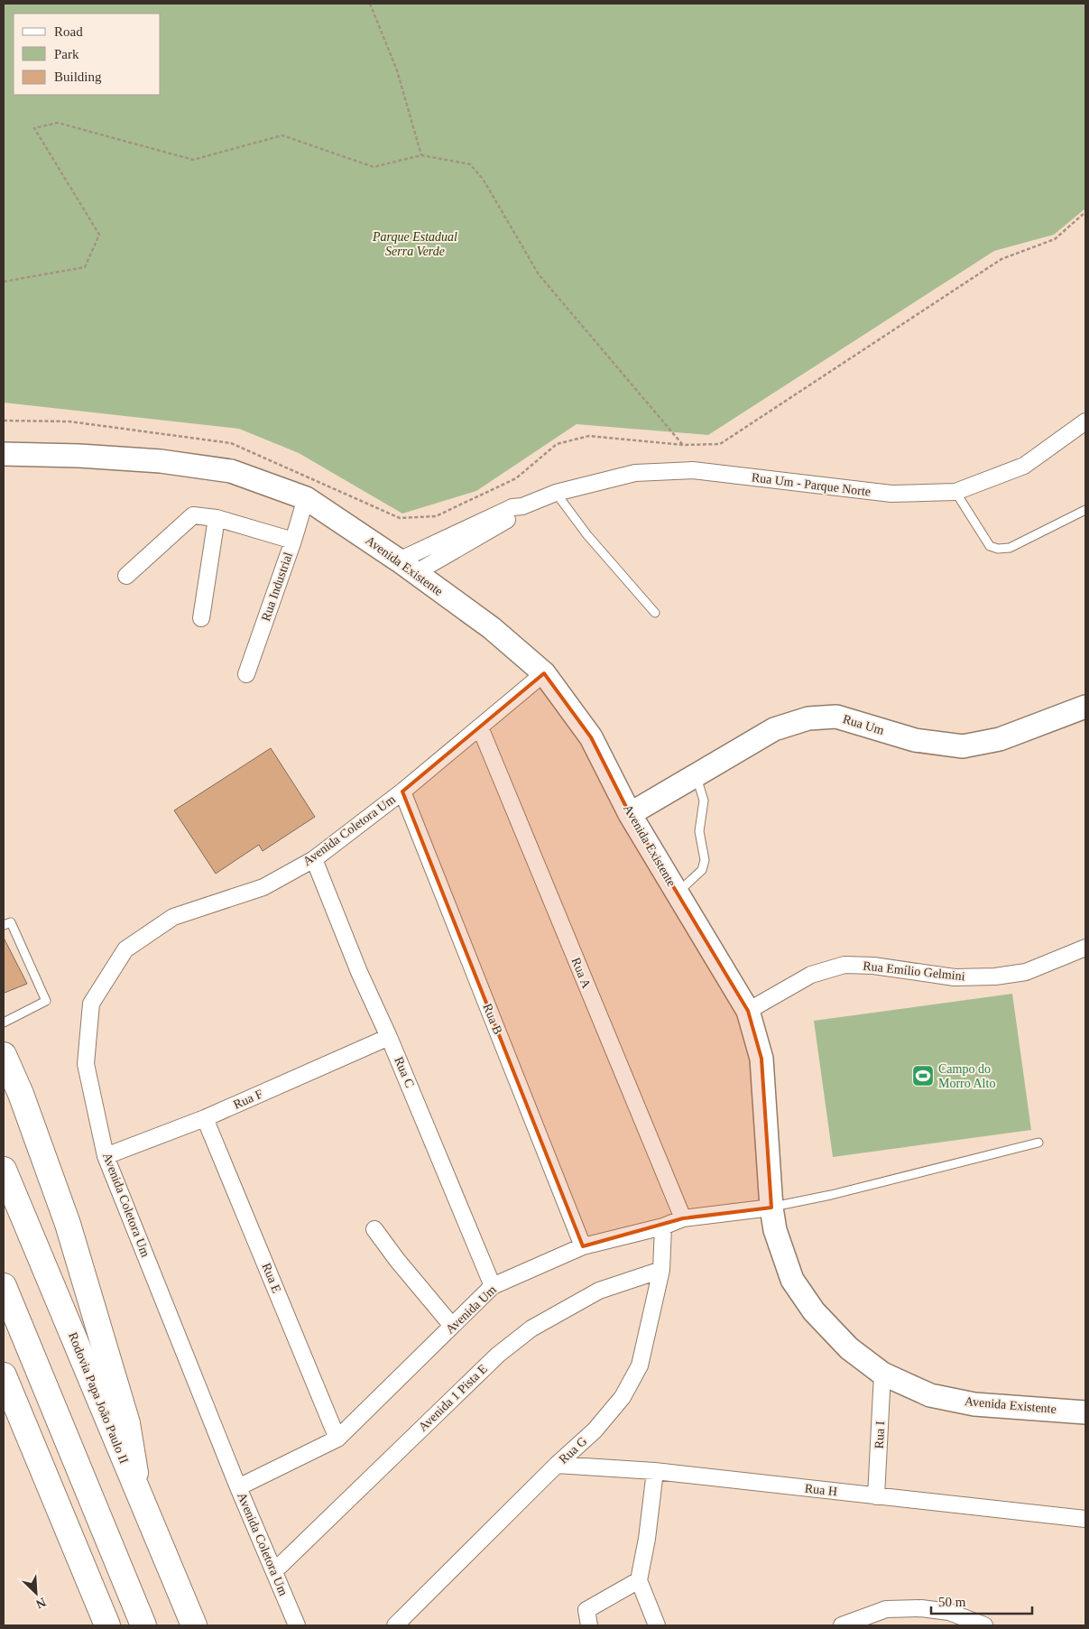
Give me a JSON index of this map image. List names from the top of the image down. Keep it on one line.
{"streets":{"main road":["Rodovia Papa João Paulo II"],"street":["Rua Um - Parque Norte","Avenida Existente","Rua Industrial","Rua Um","Avenida Coletora Um","Rua Emílio Gelmini","Rua A","Rua B","Rua C","Rua F","Rua E","Avenida Um","Avenida 1 Pista E","Rua I","Rua G","Rua H"]},"crossings":[["Rua Um - Parque Norte","Avenida Existente"],["Avenida Existente","Rua Industrial"],["Avenida Existente","Rua Um"],["Avenida Existente","Avenida Coletora Um"],["Avenida Existente","Rua Emílio Gelmini"],["Avenida Existente","Avenida Um"],["Avenida Existente","Rua I"],["Avenida Coletora Um","Rua A"],["Avenida Coletora Um","Rua B"],["Avenida Coletora Um","Rua C"],["Avenida Coletora Um","Rua F"],["Avenida Coletora Um","Avenida Um"],["Avenida Coletora Um","Avenida 1 Pista E"],["Rua A","Avenida Um"],["Rua B","Avenida Um"],["Rua C","Rua F"],["Rua C","Avenida Um"],["Rua F","Rua E"],["Rua E","Avenida Um"],["Avenida Um","Rua G"],["Avenida 1 Pista E","Rua G"],["Rua I","Rua H"],["Rua G","Rua H"]],"parks":["Parque Estadual Serra Verde"],"places":{"sports":["Campo do Morro Alto"]},"legend":["Road","Park","Building"],"scale_bar":"50 m","north":"bottom right"}
